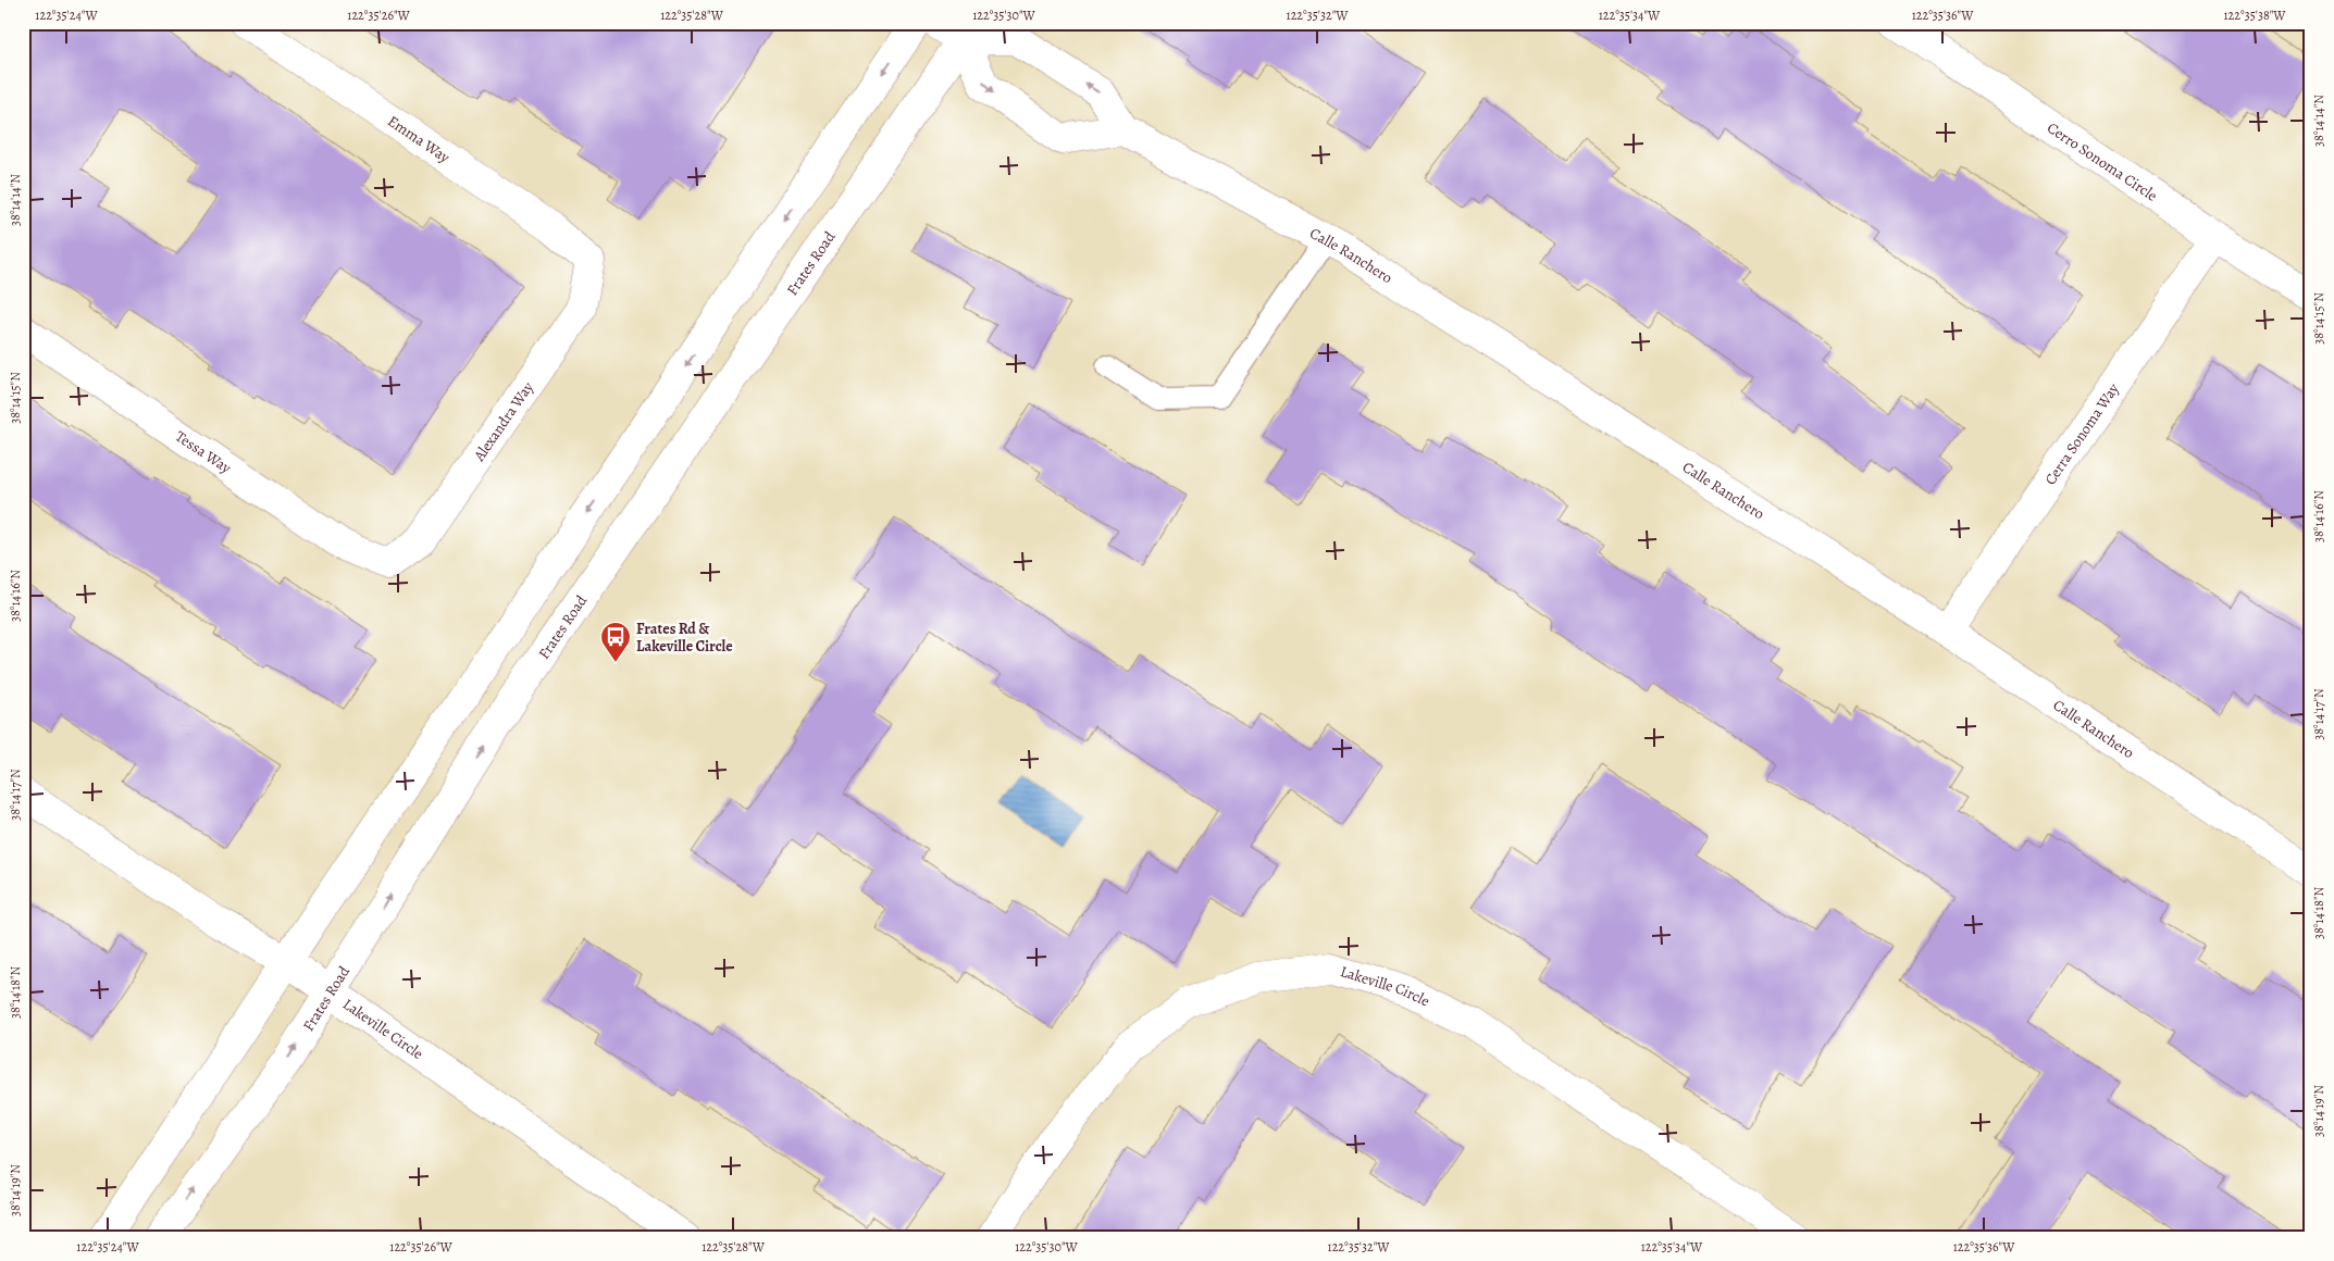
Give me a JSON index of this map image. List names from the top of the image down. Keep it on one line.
{"streets":{"street":["Emma Way","Cerro Sonoma Circle","Calle Ranchero","Frates Road","Alexandra Way","Cerra Sonoma Way","Tessa Way","Lakeville Circle"]},"crossings":[["Emma Way","Alexandra Way"],["Cerro Sonoma Circle","Cerra Sonoma Way"],["Calle Ranchero","Frates Road"],["Calle Ranchero","Cerra Sonoma Way"],["Frates Road","Lakeville Circle"],["Alexandra Way","Tessa Way"]],"places":{"bus stop":["Frates Rd & Lakeville Circle"]},"coordinates":["122°35'24\"W","122°35'26\"W","122°35'28\"W","122°35'30\"W","122°35'32\"W","122°35'34\"W","122°35'36\"W","122°35'38\"W","38°14'14\"N","38°14'15\"N","38°14'16\"N","38°14'17\"N","38°14'18\"N","38°14'19\"N"]}
